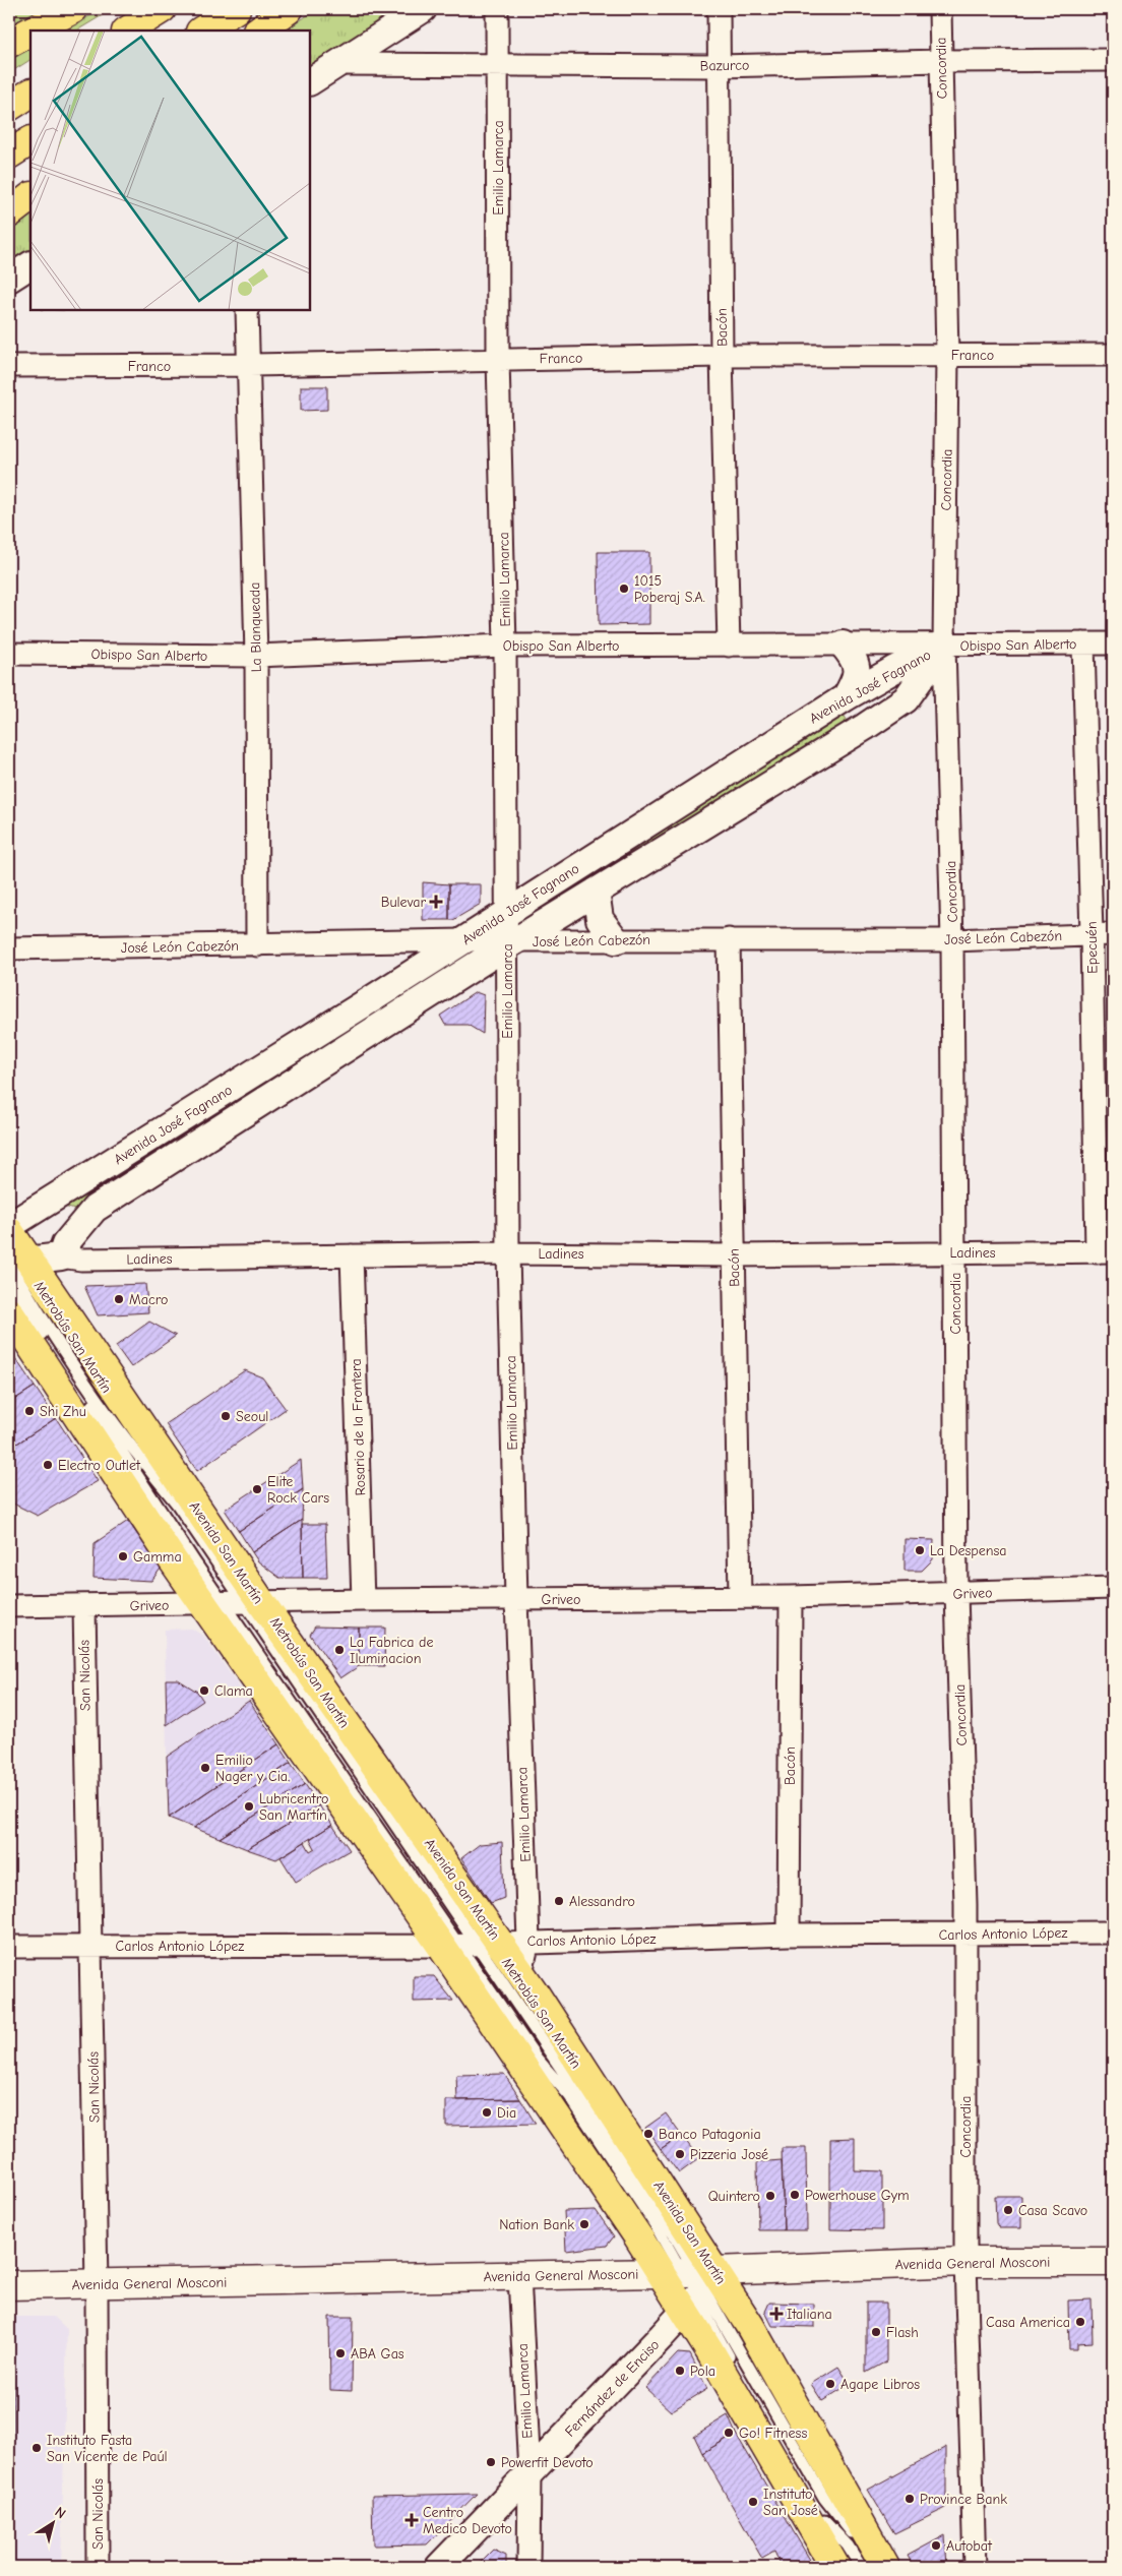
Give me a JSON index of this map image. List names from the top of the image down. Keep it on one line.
{"streets":{"main road":["Avenida San Martín","Avenida General Mosconi"],"street":["Bazurco","Concordia","Emilio Lamarca","Bacón","Franco","La Blanqueada","Obispo San Alberto","Avenida José Fagnano","José León Cabezón","Epecuén","Ladines","Rosario de la Frontera","Griveo","San Nicolás","Carlos Antonio López","Fernández de Enciso"],"lane":["Metrobús San Martín"]},"crossings":[["Bazurco","Concordia"],["Bazurco","Emilio Lamarca"],["Bazurco","Bacón"],["Concordia","Franco"],["Concordia","Obispo San Alberto"],["Concordia","Avenida José Fagnano"],["Concordia","José León Cabezón"],["Concordia","Ladines"],["Concordia","Griveo"],["Concordia","Carlos Antonio López"],["Concordia","Avenida General Mosconi"],["Emilio Lamarca","Franco"],["Emilio Lamarca","Obispo San Alberto"],["Emilio Lamarca","Avenida José Fagnano"],["Emilio Lamarca","José León Cabezón"],["Emilio Lamarca","Ladines"],["Emilio Lamarca","Avenida San Martín"],["Emilio Lamarca","Griveo"],["Emilio Lamarca","Carlos Antonio López"],["Emilio Lamarca","Avenida General Mosconi"],["Emilio Lamarca","Fernández de Enciso"],["Bacón","Franco"],["Bacón","Obispo San Alberto"],["Bacón","José León Cabezón"],["Bacón","Ladines"],["Bacón","Griveo"],["Bacón","Carlos Antonio López"],["Franco","La Blanqueada"],["La Blanqueada","Obispo San Alberto"],["La Blanqueada","José León Cabezón"],["Obispo San Alberto","Avenida José Fagnano"],["Obispo San Alberto","Epecuén"],["Avenida José Fagnano","José León Cabezón"],["Avenida José Fagnano","Ladines"],["José León Cabezón","Epecuén"],["Epecuén","Ladines"],["Ladines","Rosario de la Frontera"],["Ladines","Avenida San Martín"],["Metrobús San Martín","Avenida San Martín"],["Metrobús San Martín","Griveo"],["Rosario de la Frontera","Griveo"],["Avenida San Martín","Griveo"],["Avenida San Martín","Carlos Antonio López"],["Avenida San Martín","Avenida General Mosconi"],["Avenida San Martín","Fernández de Enciso"],["Griveo","San Nicolás"],["San Nicolás","Carlos Antonio López"],["San Nicolás","Avenida General Mosconi"],["Avenida General Mosconi","Fernández de Enciso"]],"places":{"other":["1015 Poberaj S.A.","Macro","Shi Zhu","Seoul","Electro Outlet","Elite Rock Cars","La Despensa","Gamma","La Fabrica de Iluminacion","Clama","Emilio Nager y Cia.","Lubricentro San Martín","Alessandro","Dia","Banco Patagonia","Pizzeria José","Powerhouse Gym","Quintero","Casa Scavo","Nation Bank","Casa America","Flash","ABA Gas","Pola","Agape Libros","Go! Fitness","Instituto Fasta San Vicente de Paúl","Powerfit Devoto","Province Bank","Instituto San José","Autobat"],"health":["Bulevar","Italiana","Centro Medico Devoto"]},"north":"top right"}
